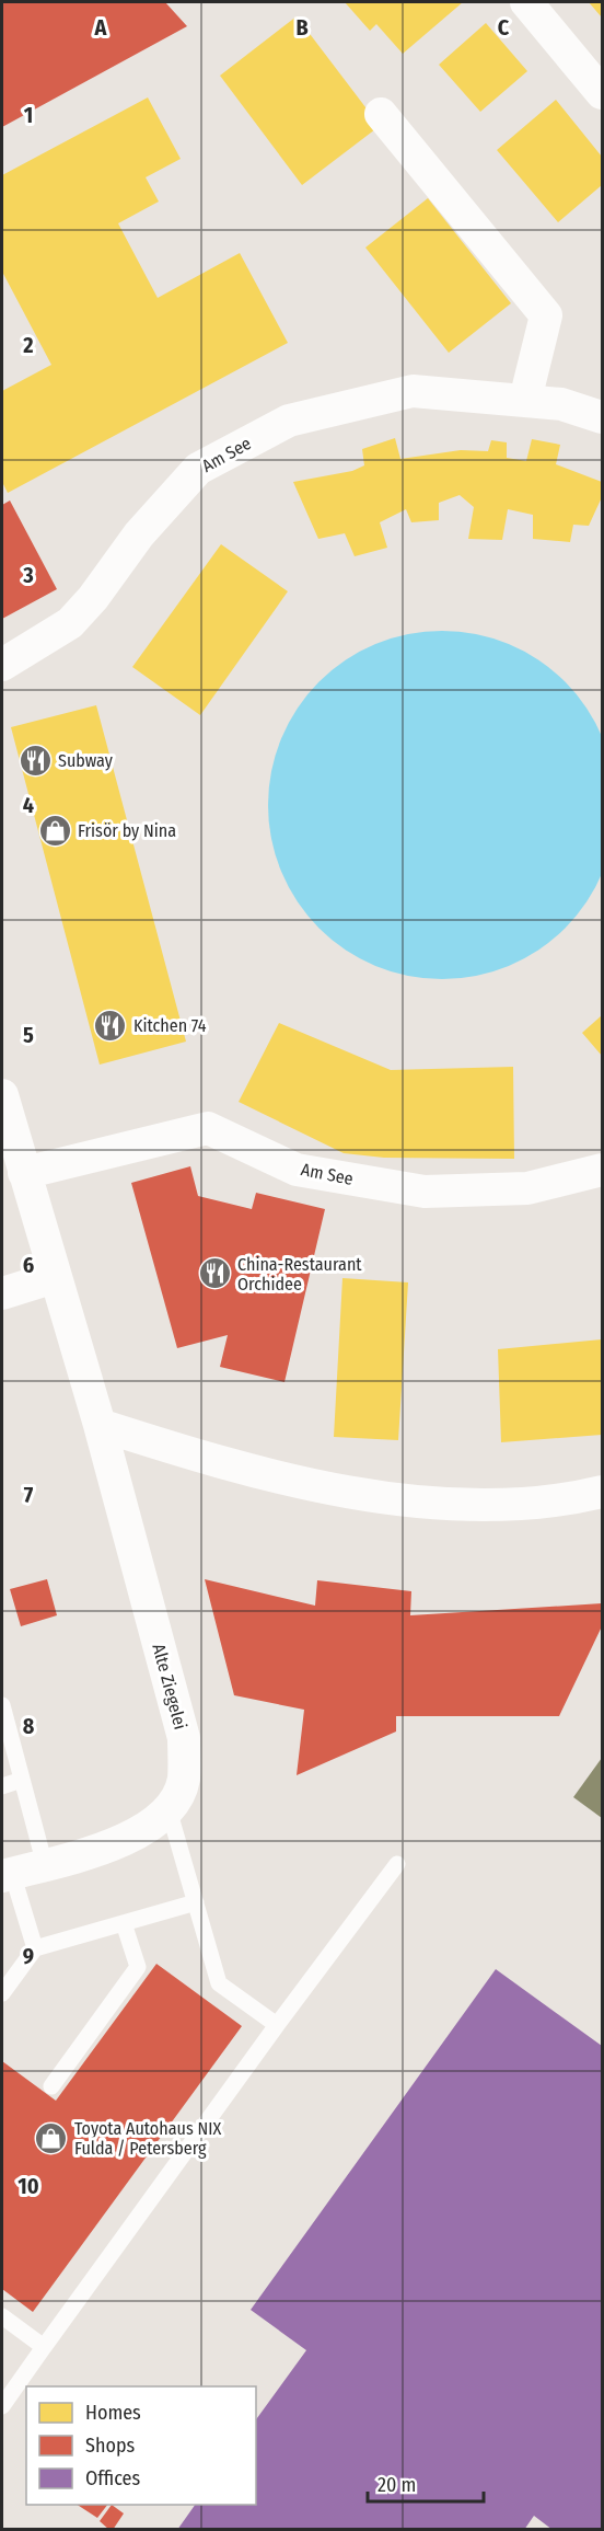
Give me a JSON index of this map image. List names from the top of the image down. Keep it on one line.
{"streets":{"street":["Am See","Alte Ziegelei"]},"crossings":[["Am See","Alte Ziegelei"]],"places":{"restaurant":["Subway","Kitchen 74","China-Restaurant Orchidee"],"shop":["Frisör by Nina","Toyota Autohaus NIX Fulda / Petersberg"]},"legend":["Homes","Shops","Offices"],"scale_bar":"20 m","grid":{"columns":["A","B","C"],"rows":["1","2","3","4","5","6","7","8","9","10"]}}
